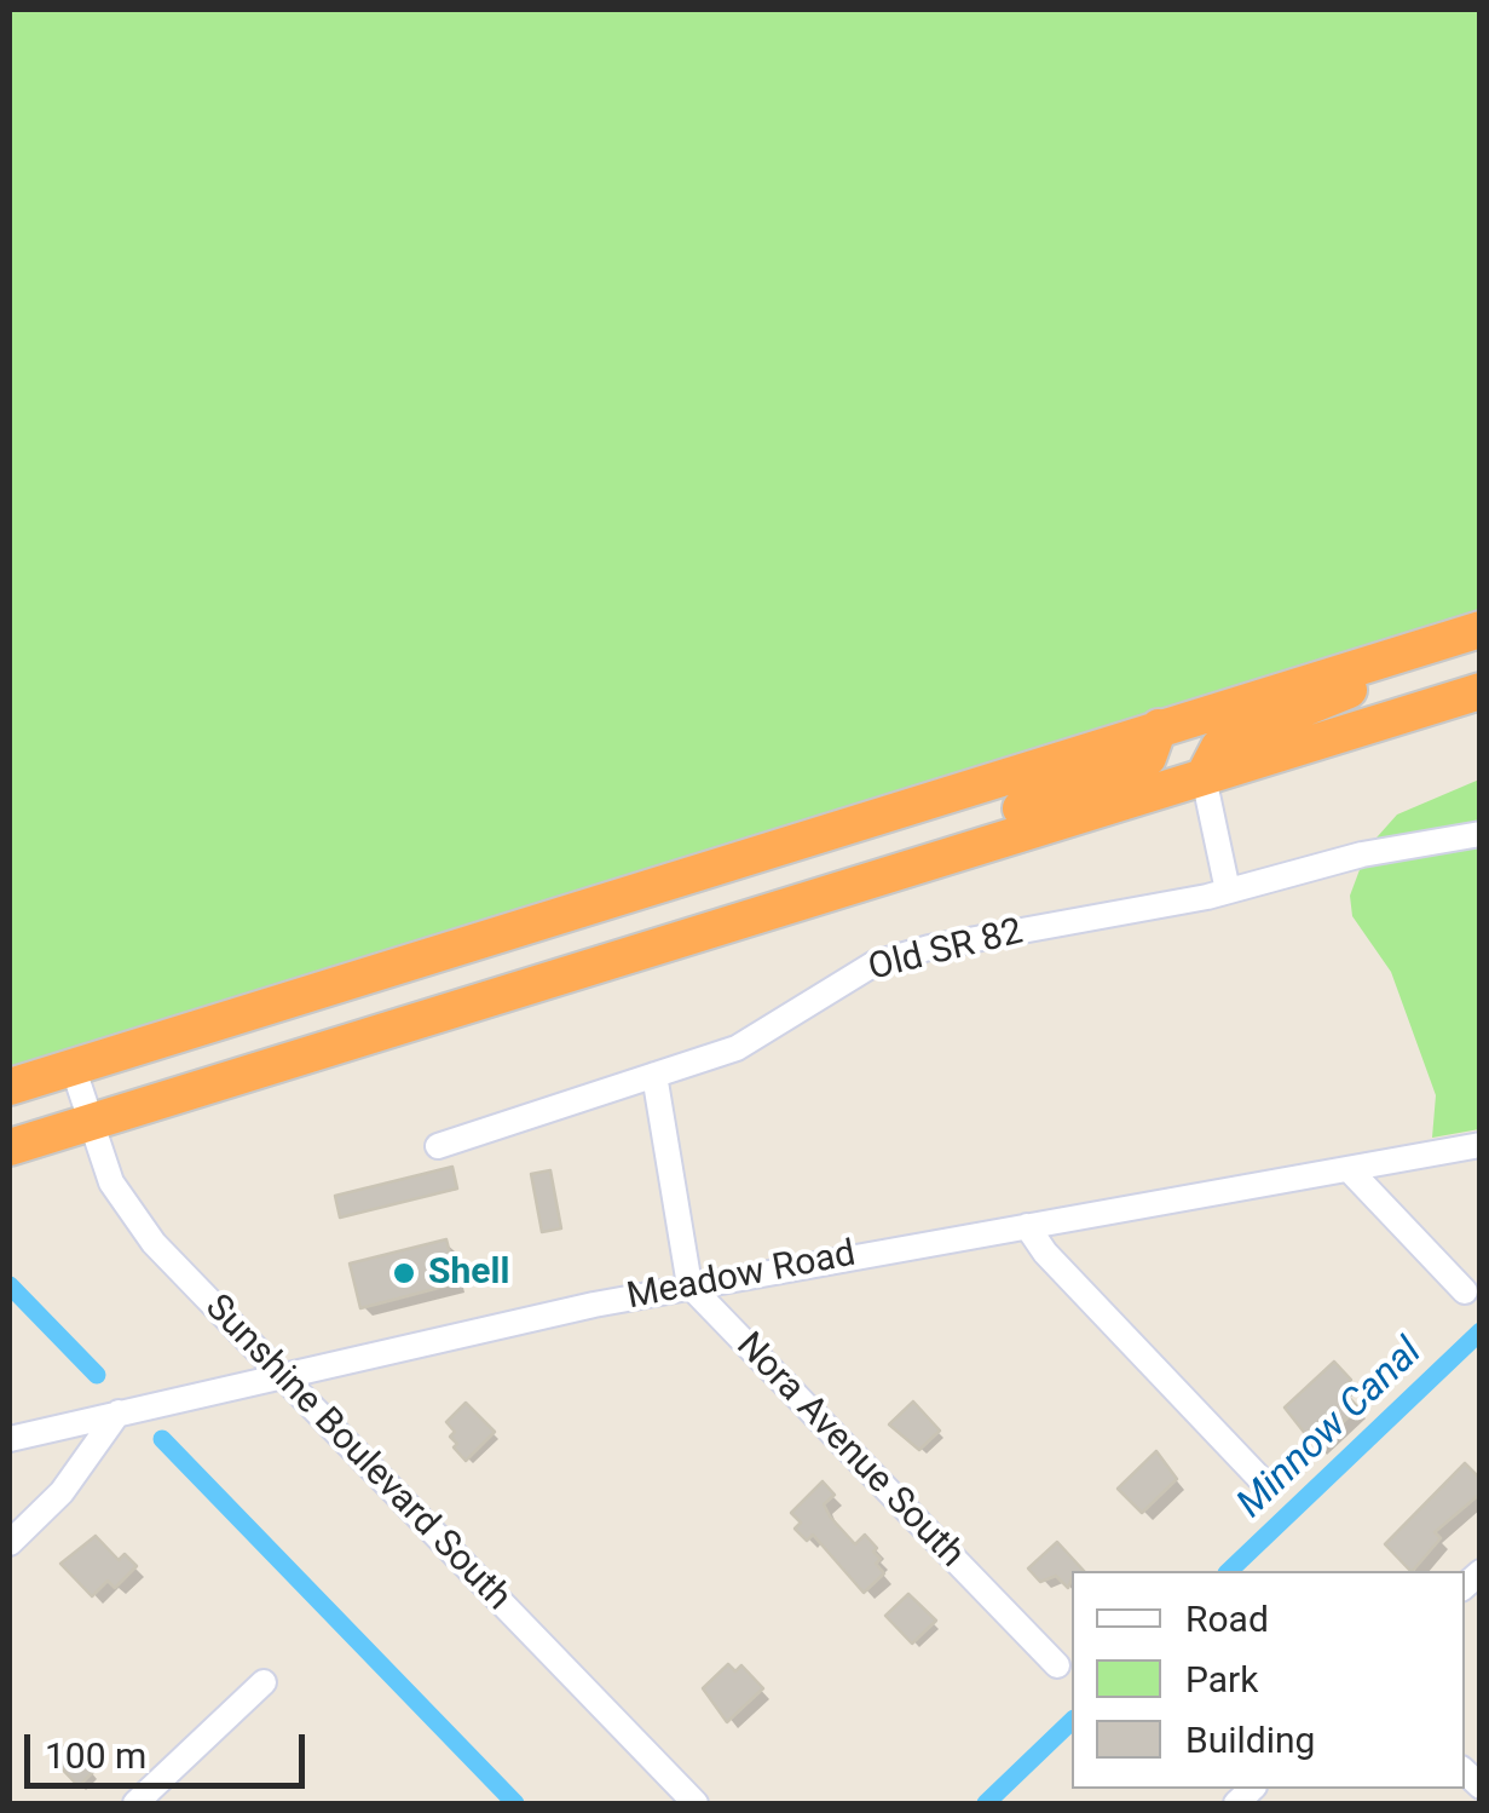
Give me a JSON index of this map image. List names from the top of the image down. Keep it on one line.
{"streets":{"street":["Old SR 82","Meadow Road","Nora Avenue South","Sunshine Boulevard South"]},"crossings":[["Meadow Road","Nora Avenue South"],["Meadow Road","Sunshine Boulevard South"]],"water":["Minnow Canal"],"places":["Shell"],"legend":["Road","Park","Building"],"scale_bar":"100 m"}
